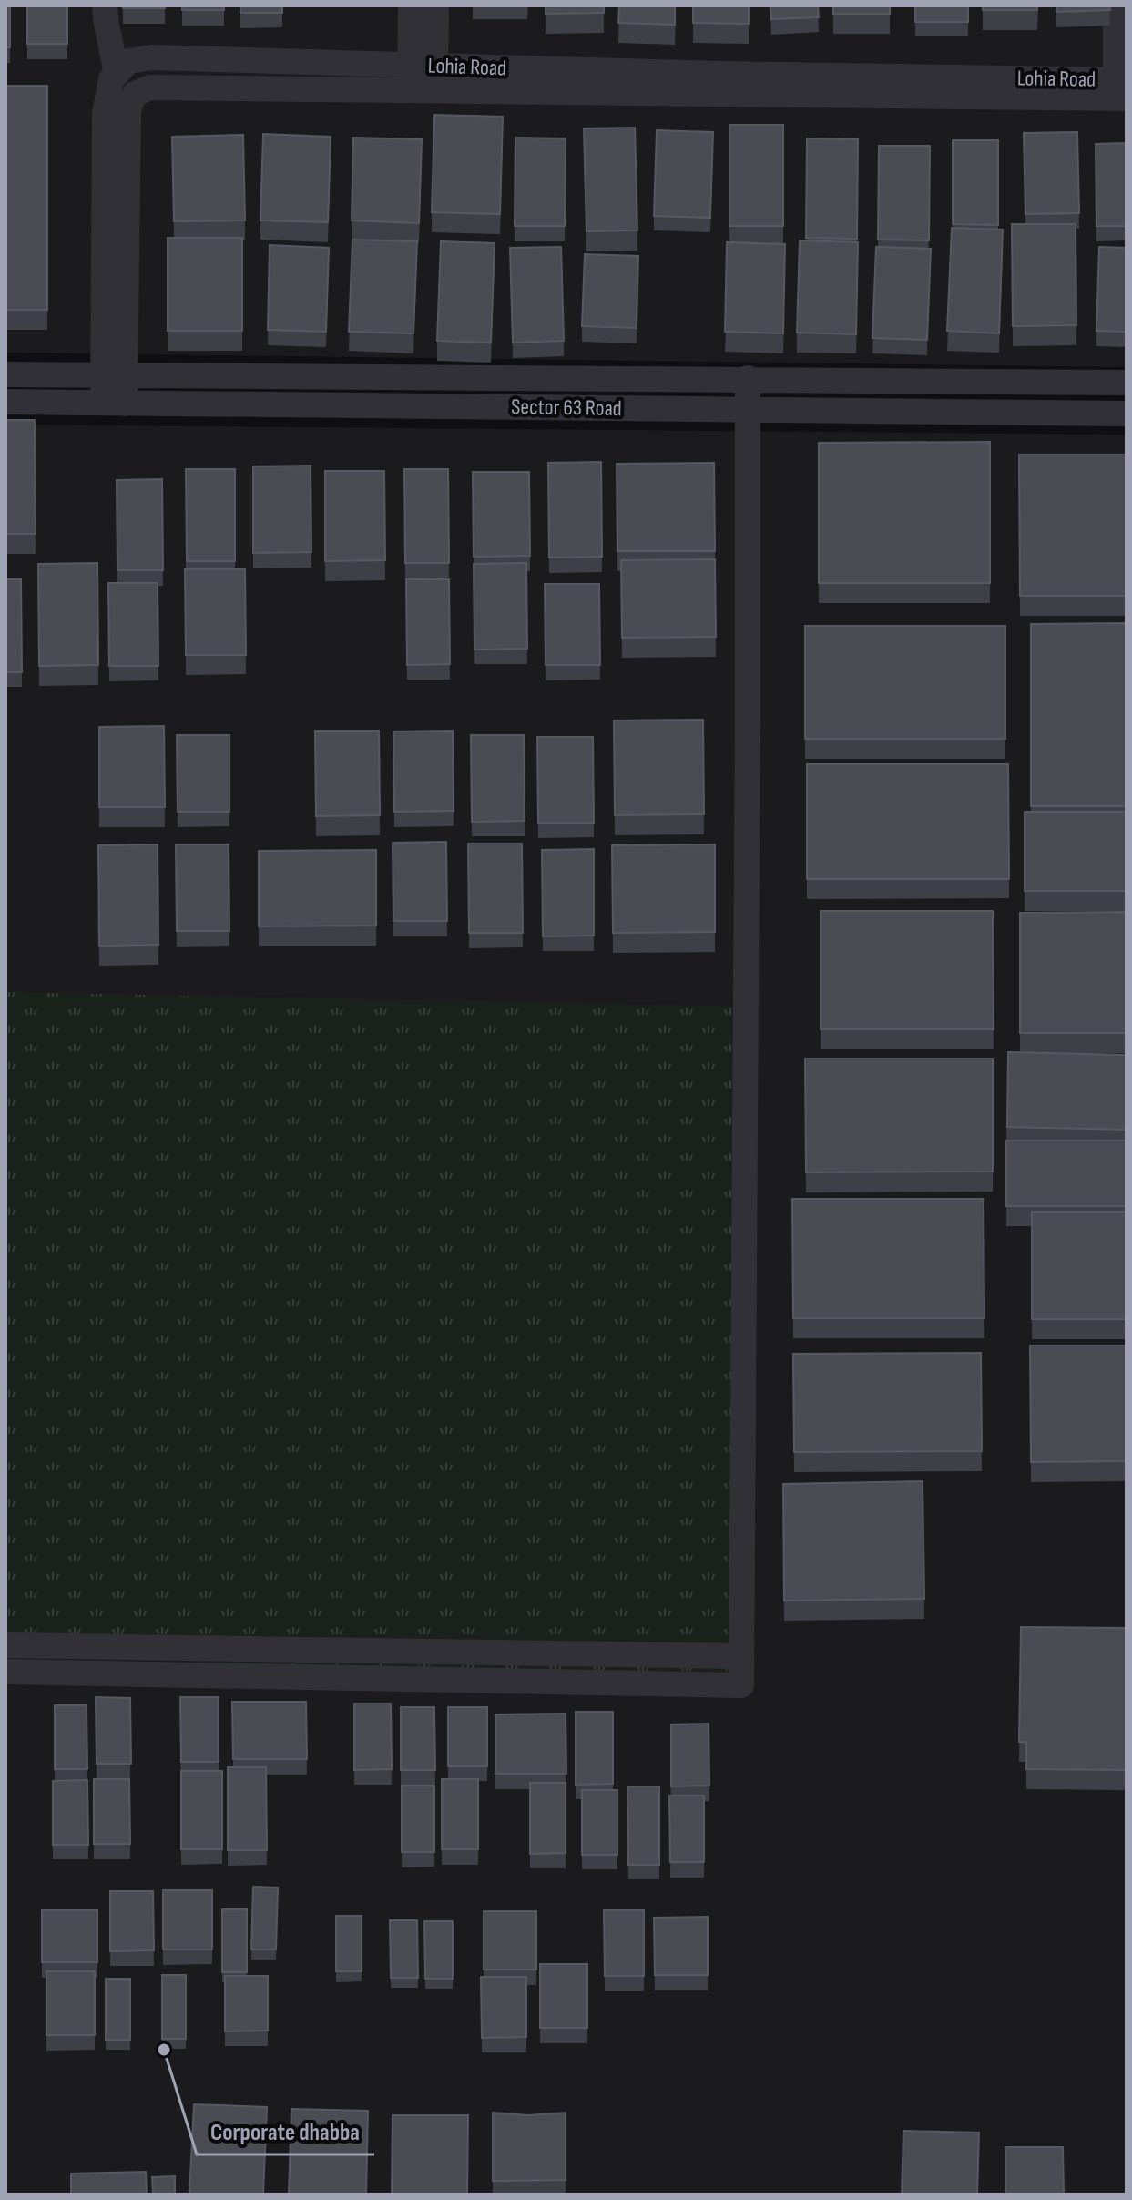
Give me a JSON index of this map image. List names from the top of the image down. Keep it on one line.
{"streets":{"street":["Lohia Road","Sector 63 Road"]},"crossings":[["Lohia Road","Sector 63 Road"]],"places":["Corporate dhabba"]}
